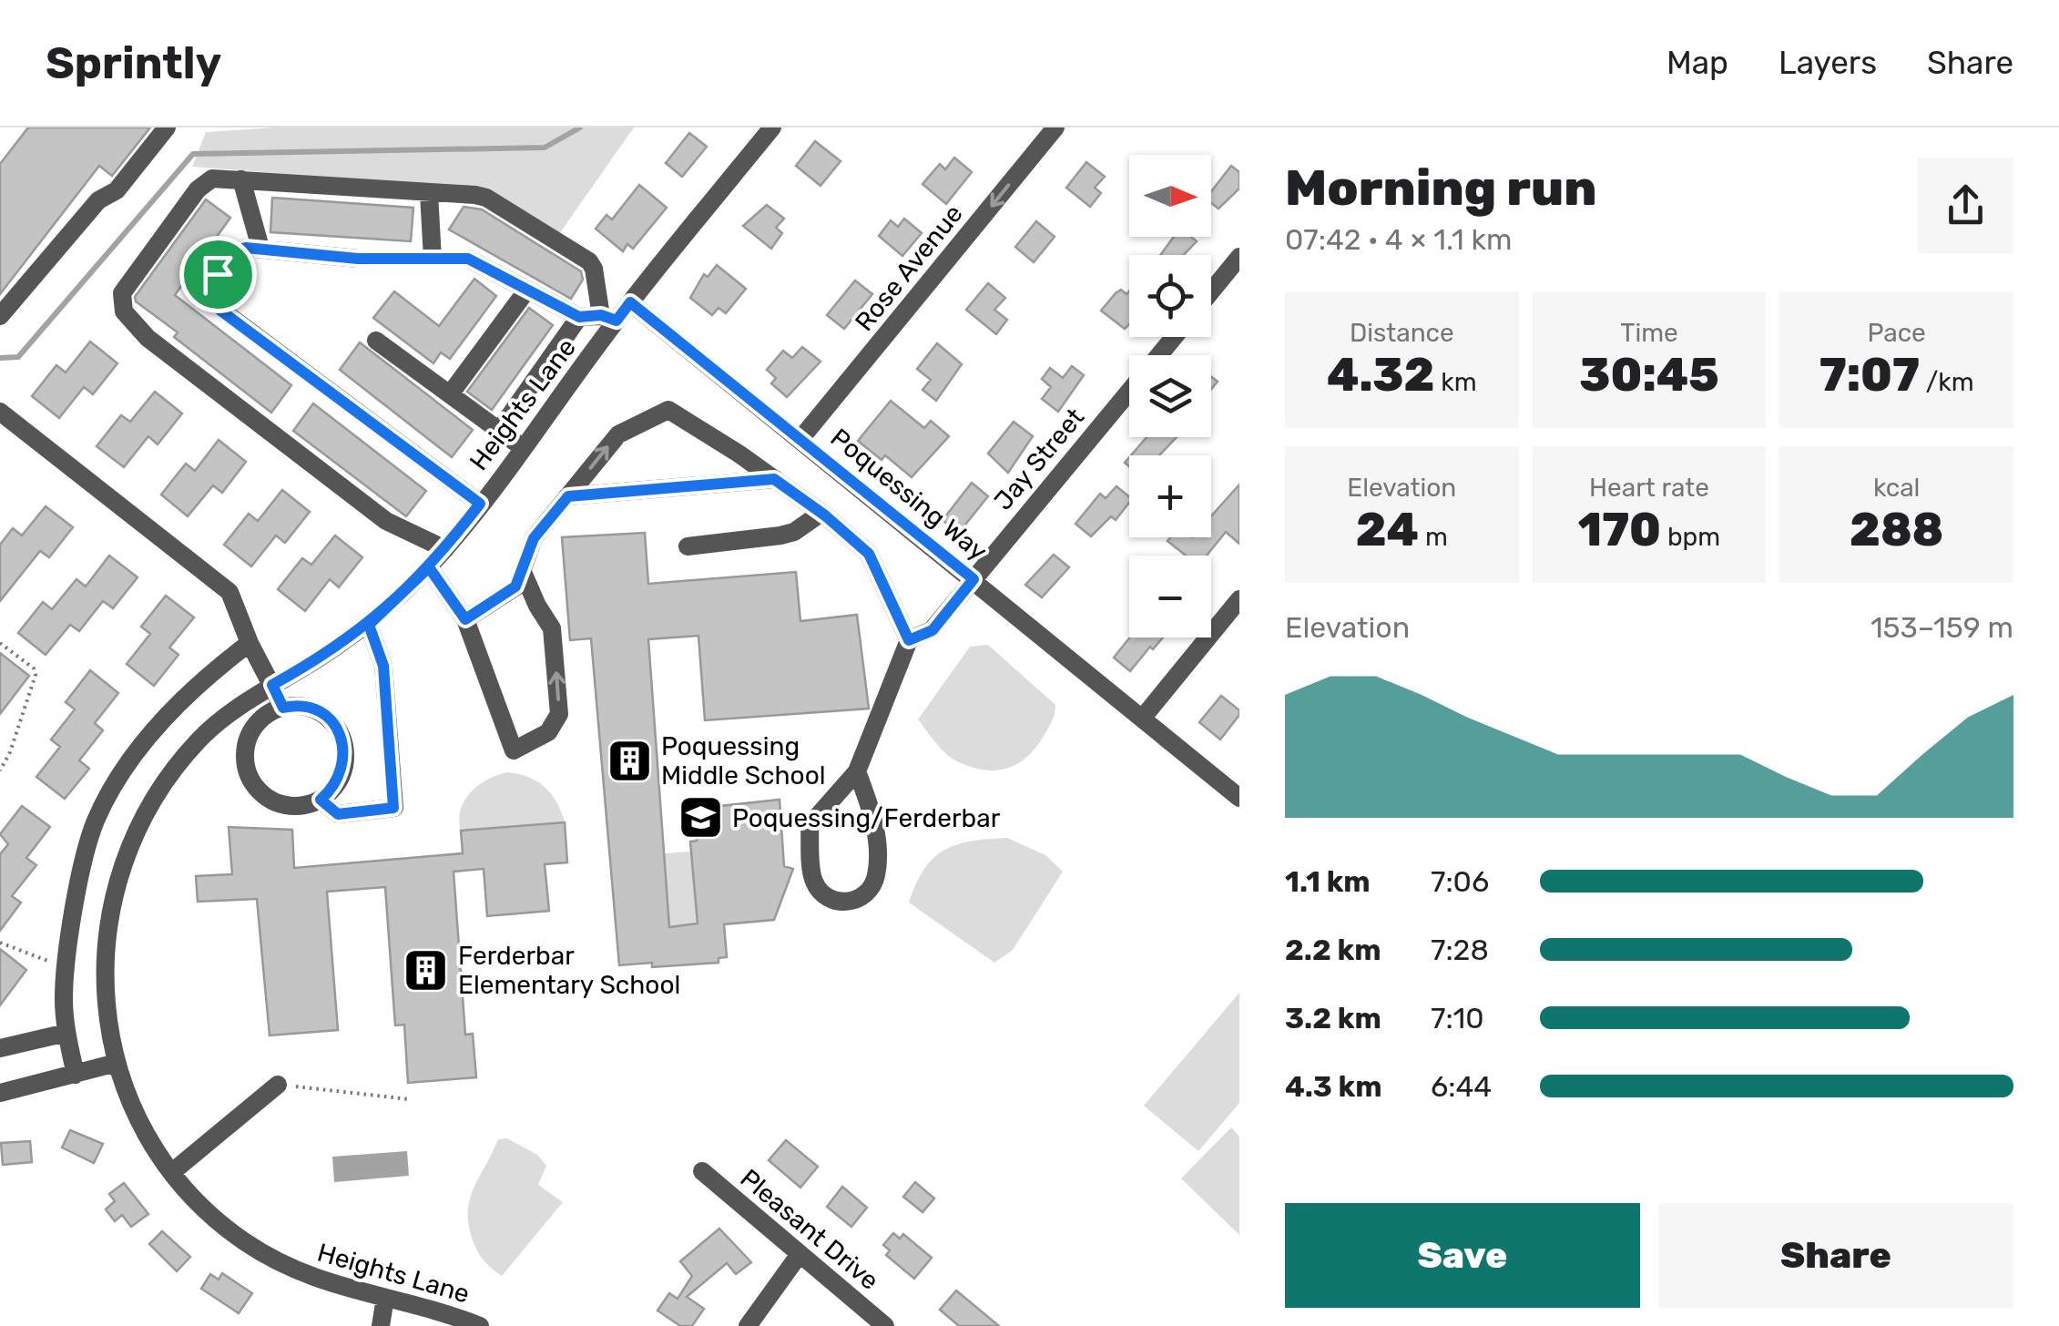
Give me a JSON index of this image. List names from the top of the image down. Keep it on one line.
{"streets":{"street":["Rose Avenue","Heights Lane","Jay Street","Poquessing Way","Pleasant Drive"]},"crossings":[["Rose Avenue","Poquessing Way"],["Heights Lane","Poquessing Way"],["Jay Street","Poquessing Way"]],"one_way":["Rose Avenue"],"places":{"building":["Poquessing Middle School","Ferderbar Elementary School"],"school or university":["Poquessing/Ferderbar"]},"north":"right","page":{"header":"Sprintly","nav":["Map","Layers","Share"],"heading":["Morning run","07:42 · 4 × 1.1 km"],"map_buttons":["+","−"],"stats":[["Distance","4.32 km"],["Time","30:45"],["Pace","7:07 /km"],["Elevation","24 m"],["Heart rate","170 bpm"],["kcal","288"]],"chart":["Elevation","153–159 m"],"list":[{"name":"1.1 km","note":"7:06"},{"name":"2.2 km","note":"7:28"},{"name":"3.2 km","note":"7:10"},{"name":"4.3 km","note":"6:44"}],"buttons":["Save","Share"]}}
